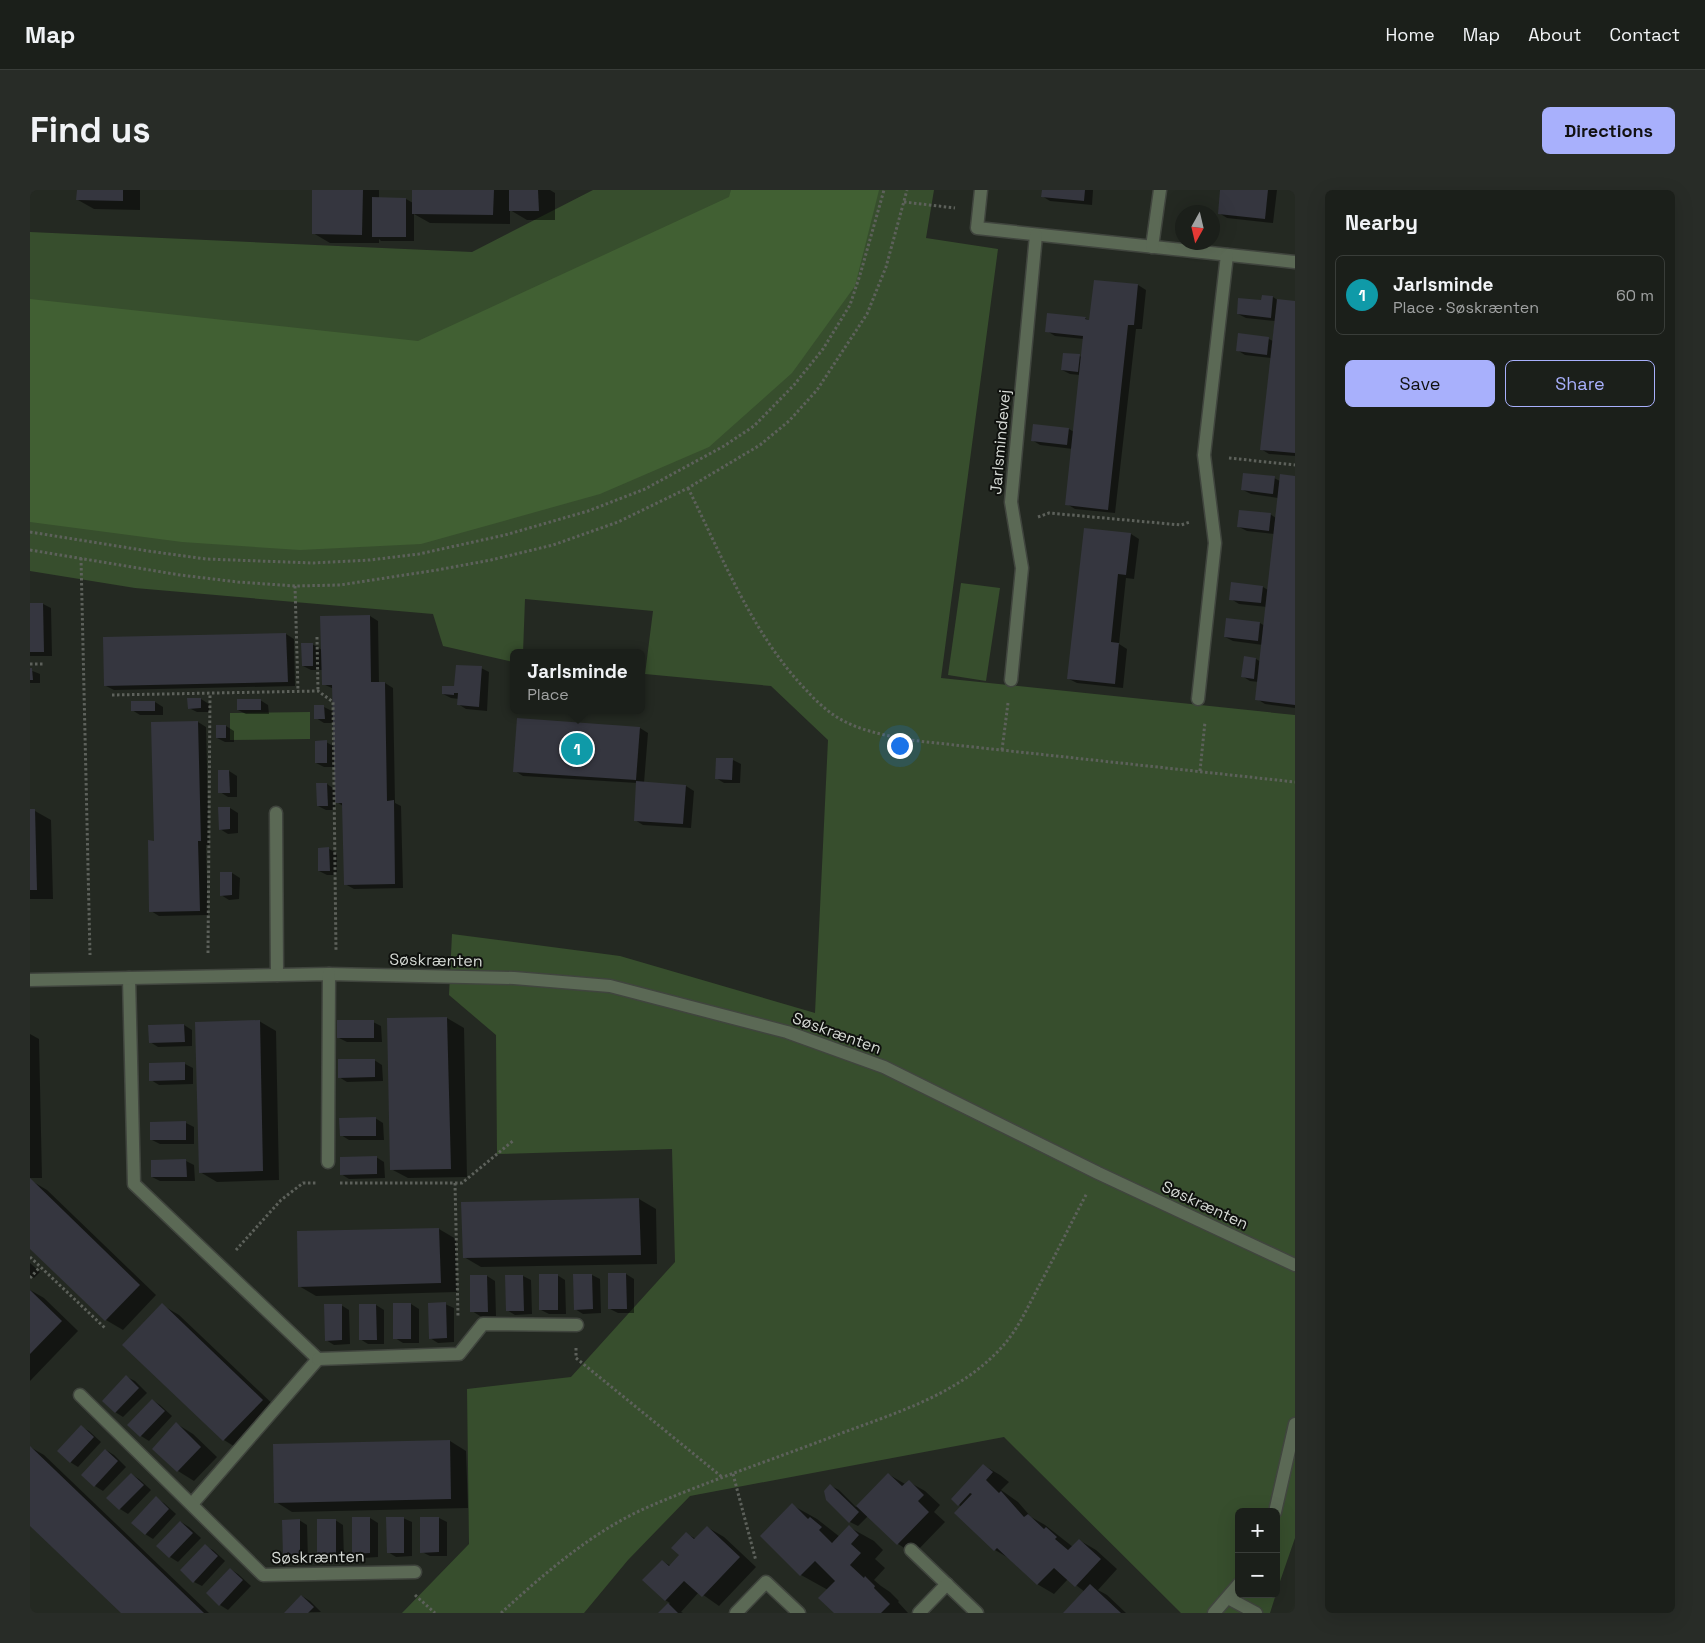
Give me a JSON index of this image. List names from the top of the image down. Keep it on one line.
{"streets":{"street":["Jarlsmindevej","Søskrænten"]},"north":"bottom","page":{"header":"Map","nav":["Home","Map","About","Contact"],"buttons":["Directions",["Save","Share"]],"title":"Find us","heading":"Nearby","list":[{"mark":"1","name":"Jarlsminde","note":"Place · Søskrænten","value":"60 m"}],"popup":["Jarlsminde","Place"],"pins":"1","map_buttons":["+","−"]}}
